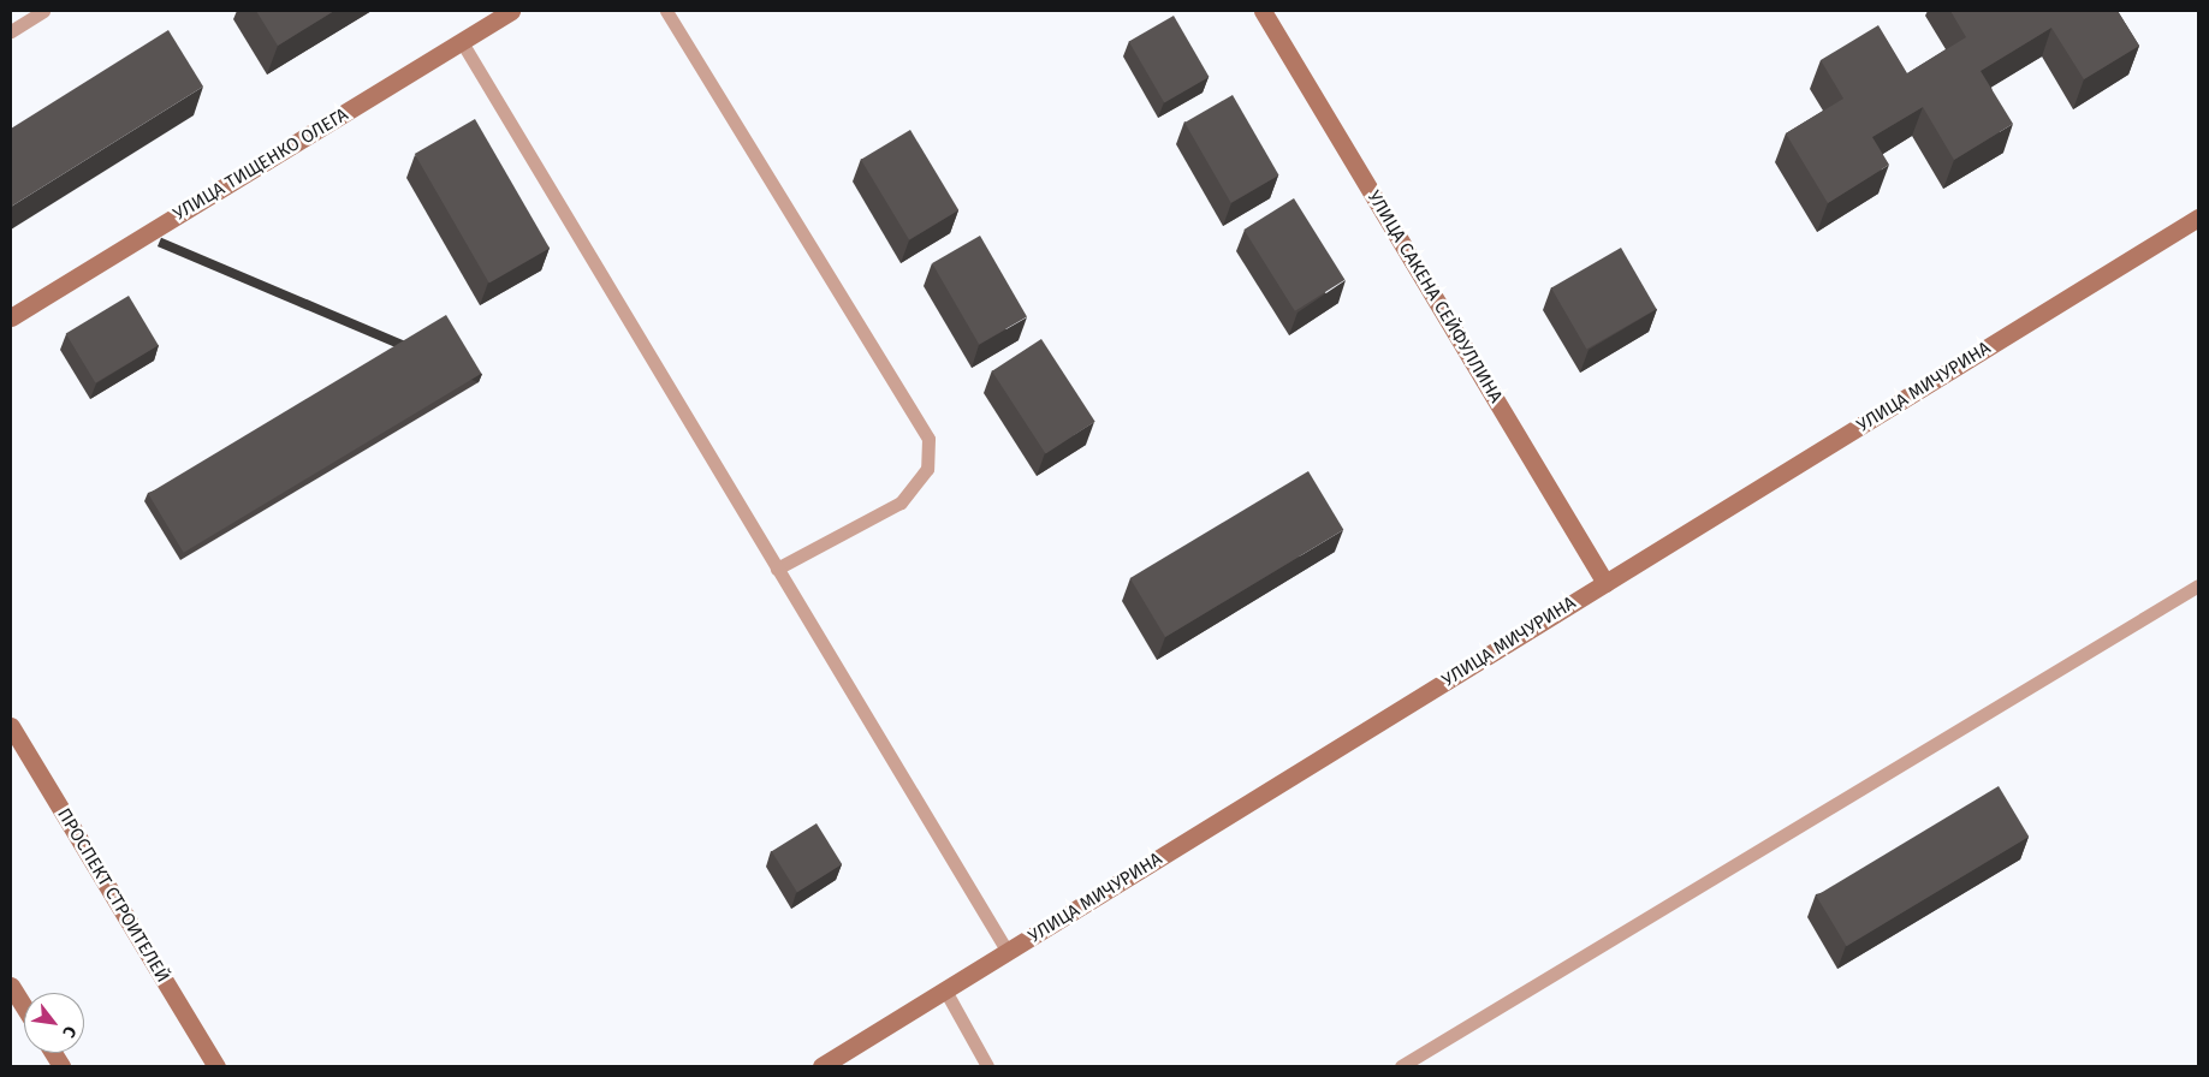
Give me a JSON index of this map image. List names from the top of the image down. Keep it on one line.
{"streets":{"street":["УЛИЦА ТИЩЕНКО ОЛЕГА","УЛИЦА САКЕНА СЕЙФУЛЛИНА","УЛИЦА МИЧУРИНА","ПРОСПЕКТ СТРОИТЕЛЕЙ"]},"crossings":[["УЛИЦА САКЕНА СЕЙФУЛЛИНА","УЛИЦА МИЧУРИНА"]],"north":"bottom right"}
